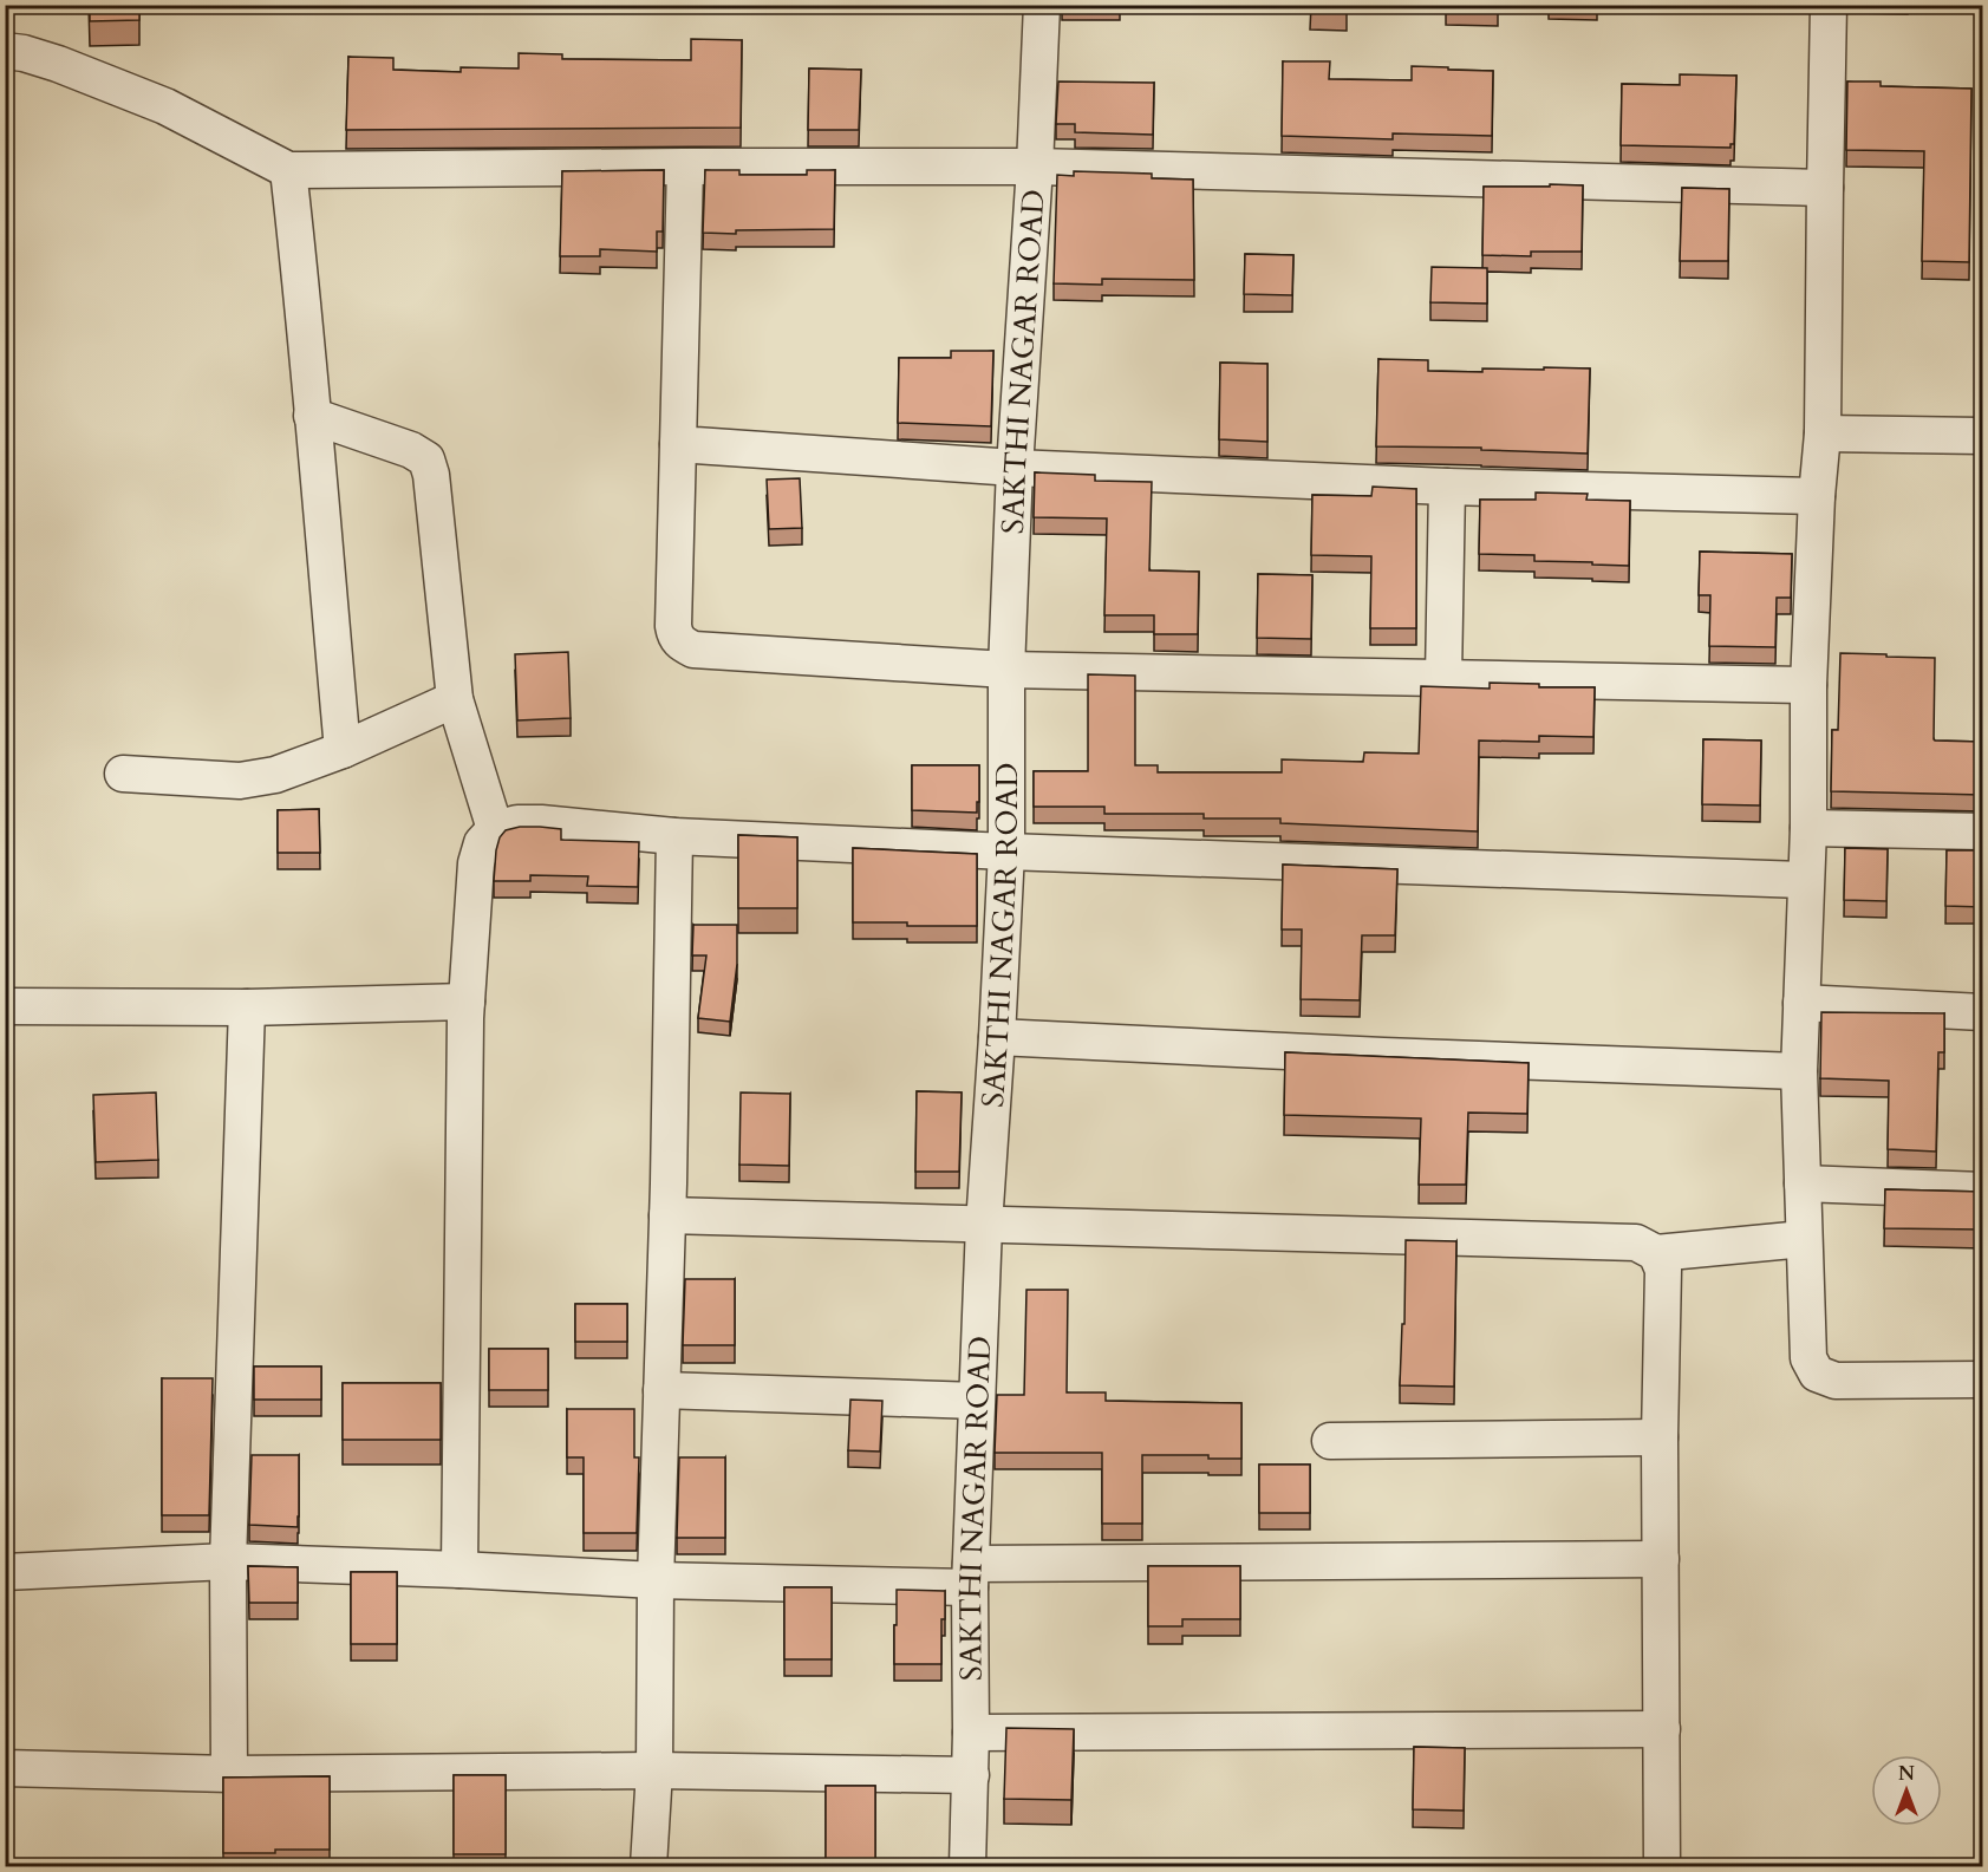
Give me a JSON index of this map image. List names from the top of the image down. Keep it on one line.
{"streets":{"street":["SAKTHI NAGAR ROAD"]},"north":"top"}
